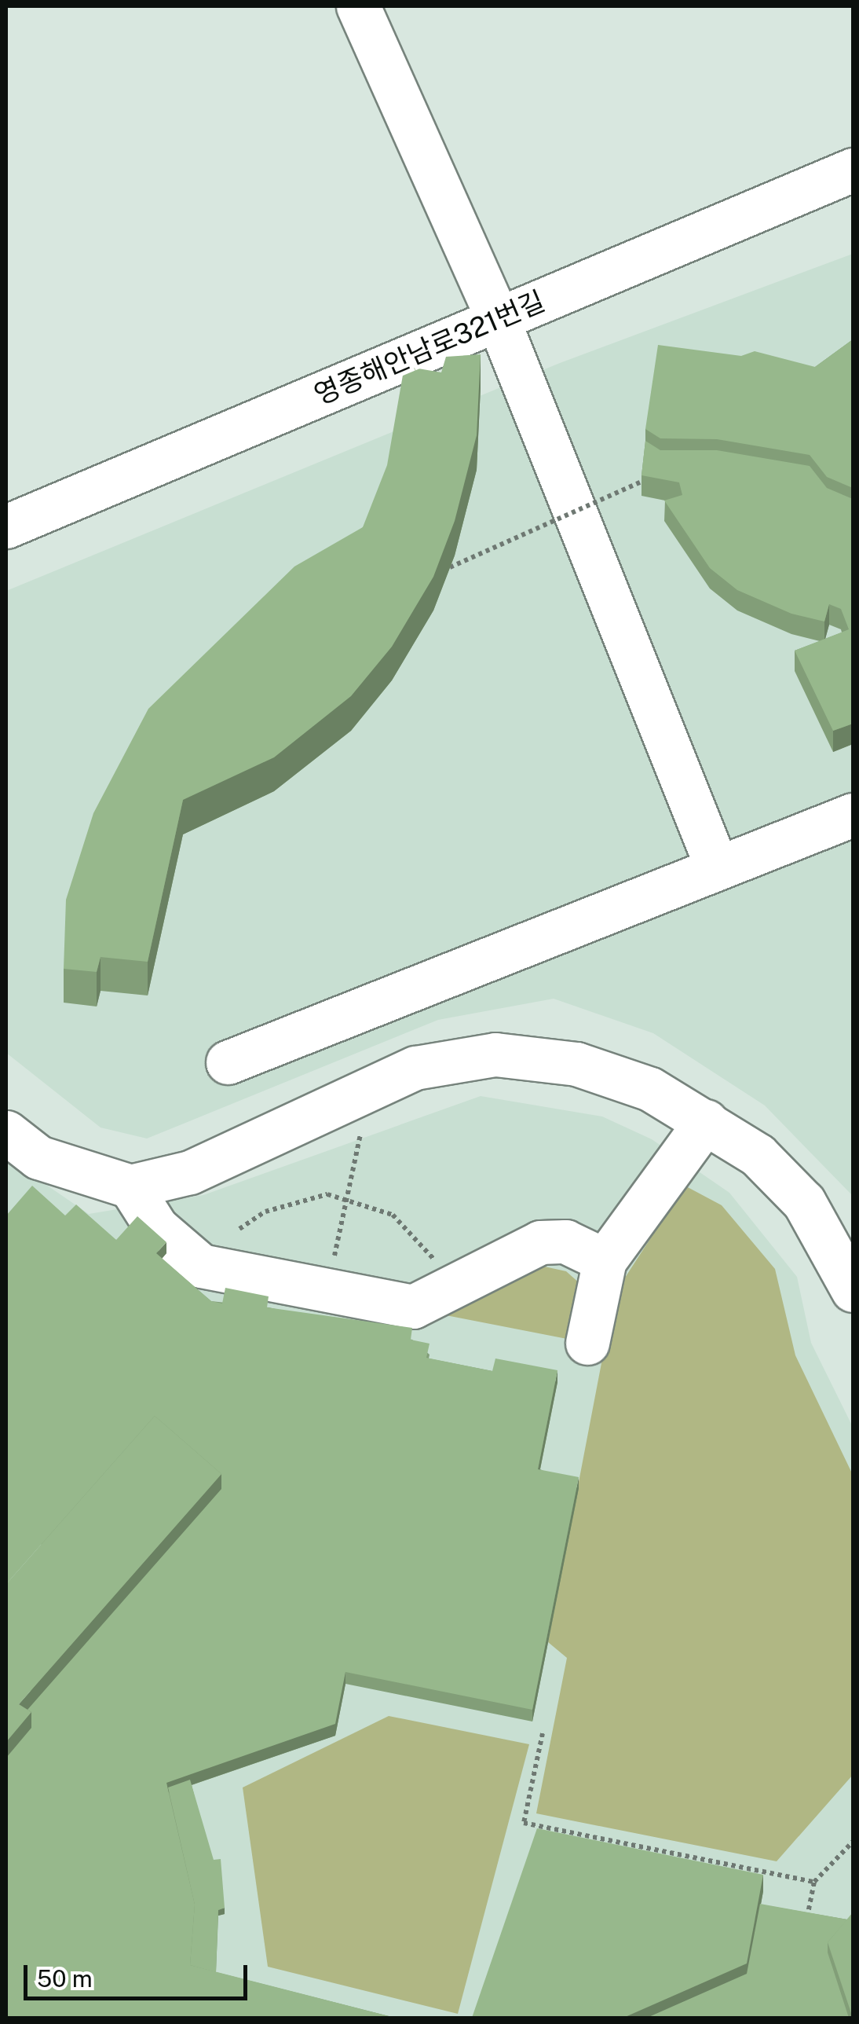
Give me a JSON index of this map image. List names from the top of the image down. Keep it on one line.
{"streets":{"street":["영종해안남로321번길"]},"scale_bar":"50 m"}
